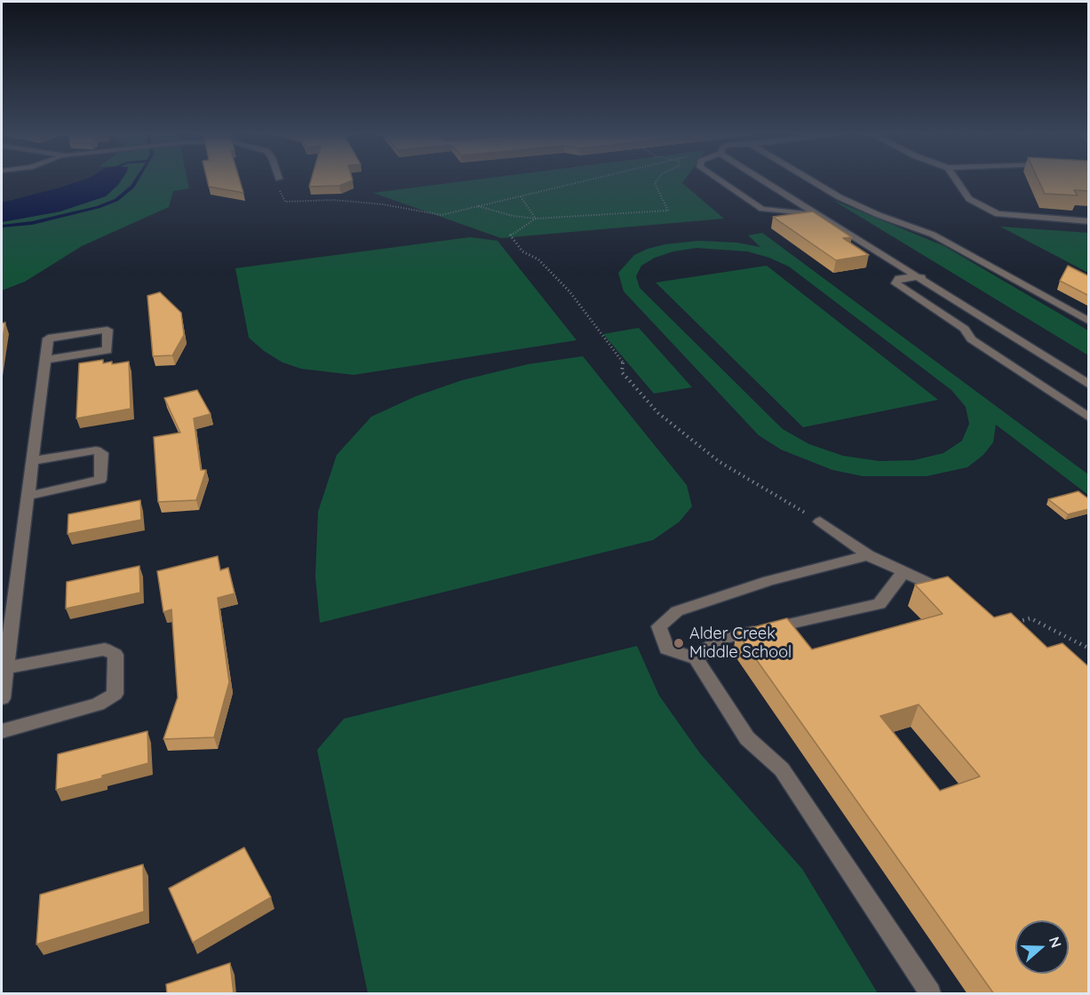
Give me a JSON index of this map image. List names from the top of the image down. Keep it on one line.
{"places":["Alder Creek Middle School"],"north":"right"}
